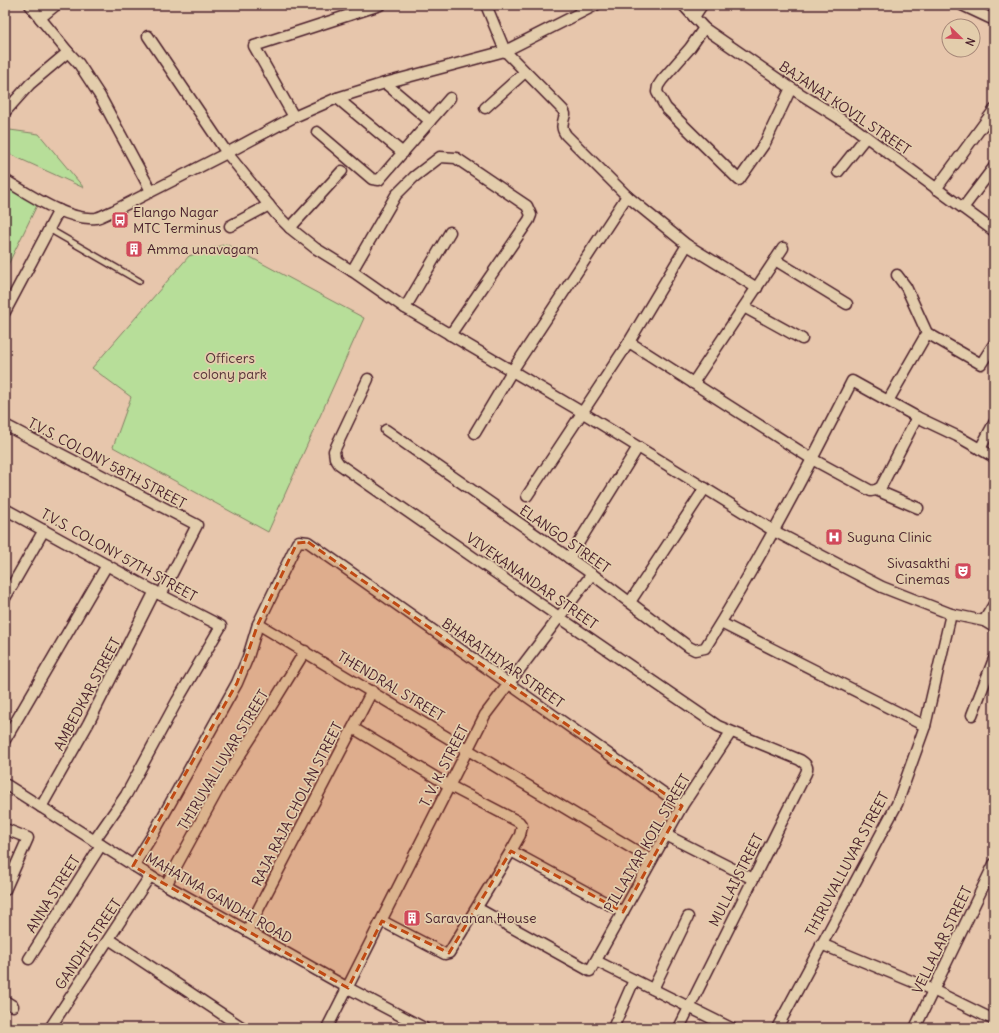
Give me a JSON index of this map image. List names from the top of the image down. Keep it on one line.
{"streets":{"street":["BAJANAI KOVIL STREET","T.V.S. COLONY 58TH STREET","ELANGO STREET","T.V.S. COLONY 57TH STREET","VIVEKANANDAR STREET","BHARATHIYAR STREET","THENDRAL STREET","AMBEDKAR STREET","THIRUVALLUVAR STREET","T. V. K. STREET","RAJA RAJA CHOLAN STREET","PILLAIYAR KOIL STREET","MULLAI STREET","ANNA STREET","MAHATMA GANDHI ROAD","VELLALAR STREET","GANDHI STREET"]},"crossings":[["T.V.S. COLONY 58TH STREET","AMBEDKAR STREET"],["ELANGO STREET","T. V. K. STREET"],["T.V.S. COLONY 57TH STREET","AMBEDKAR STREET"],["T.V.S. COLONY 57TH STREET","ANNA STREET"],["VIVEKANANDAR STREET","T. V. K. STREET"],["VIVEKANANDAR STREET","PILLAIYAR KOIL STREET"],["VIVEKANANDAR STREET","MULLAI STREET"],["BHARATHIYAR STREET","THENDRAL STREET"],["BHARATHIYAR STREET","T. V. K. STREET"],["BHARATHIYAR STREET","PILLAIYAR KOIL STREET"],["THENDRAL STREET","THIRUVALLUVAR STREET"],["THENDRAL STREET","T. V. K. STREET"],["THENDRAL STREET","RAJA RAJA CHOLAN STREET"],["THENDRAL STREET","PILLAIYAR KOIL STREET"],["AMBEDKAR STREET","MAHATMA GANDHI ROAD"],["THIRUVALLUVAR STREET","MAHATMA GANDHI ROAD"],["T. V. K. STREET","MAHATMA GANDHI ROAD"],["RAJA RAJA CHOLAN STREET","MAHATMA GANDHI ROAD"],["ANNA STREET","MAHATMA GANDHI ROAD"],["MAHATMA GANDHI ROAD","GANDHI STREET"]],"parks":["Officers colony park"],"places":{"bus stop":["Elango Nagar MTC Terminus"],"building":["Amma unavagam","Saravanan House"],"hospital":["Suguna Clinic"],"theatre":["Sivasakthi Cinemas"]},"north":"bottom right"}
